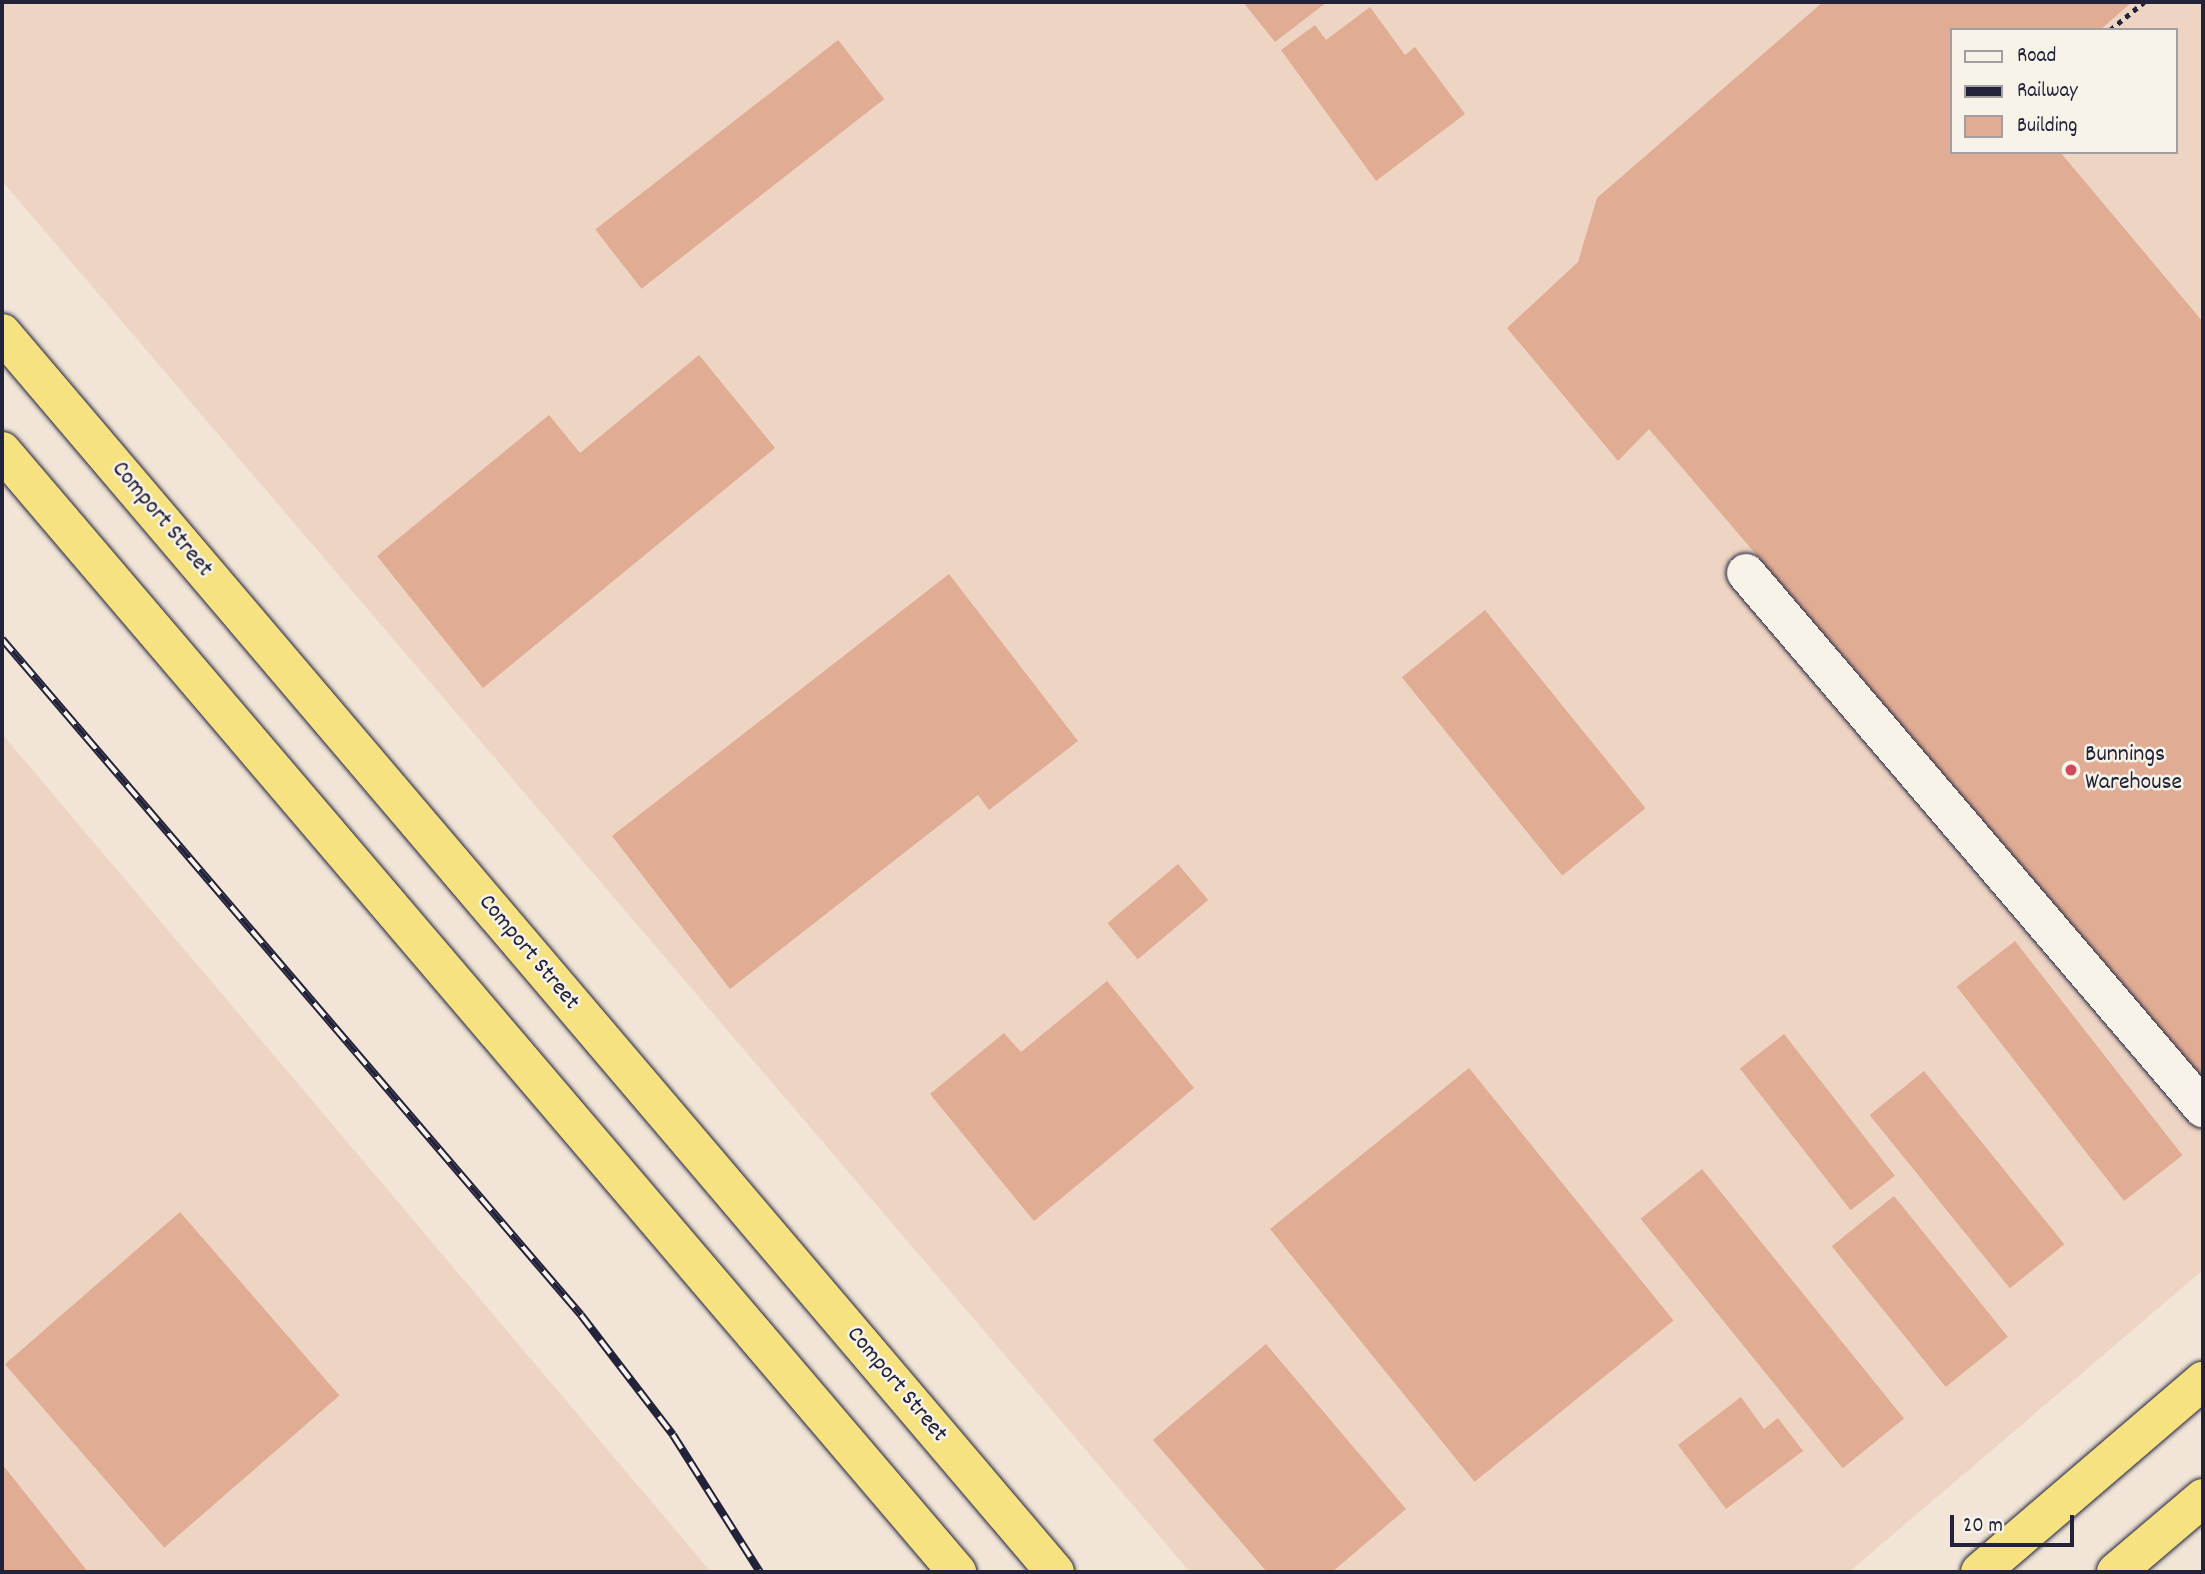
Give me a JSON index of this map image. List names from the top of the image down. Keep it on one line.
{"streets":{"highway":["Comport Street"]},"places":["Bunnings Warehouse"],"legend":["Road","Railway","Building"],"scale_bar":"20 m"}
